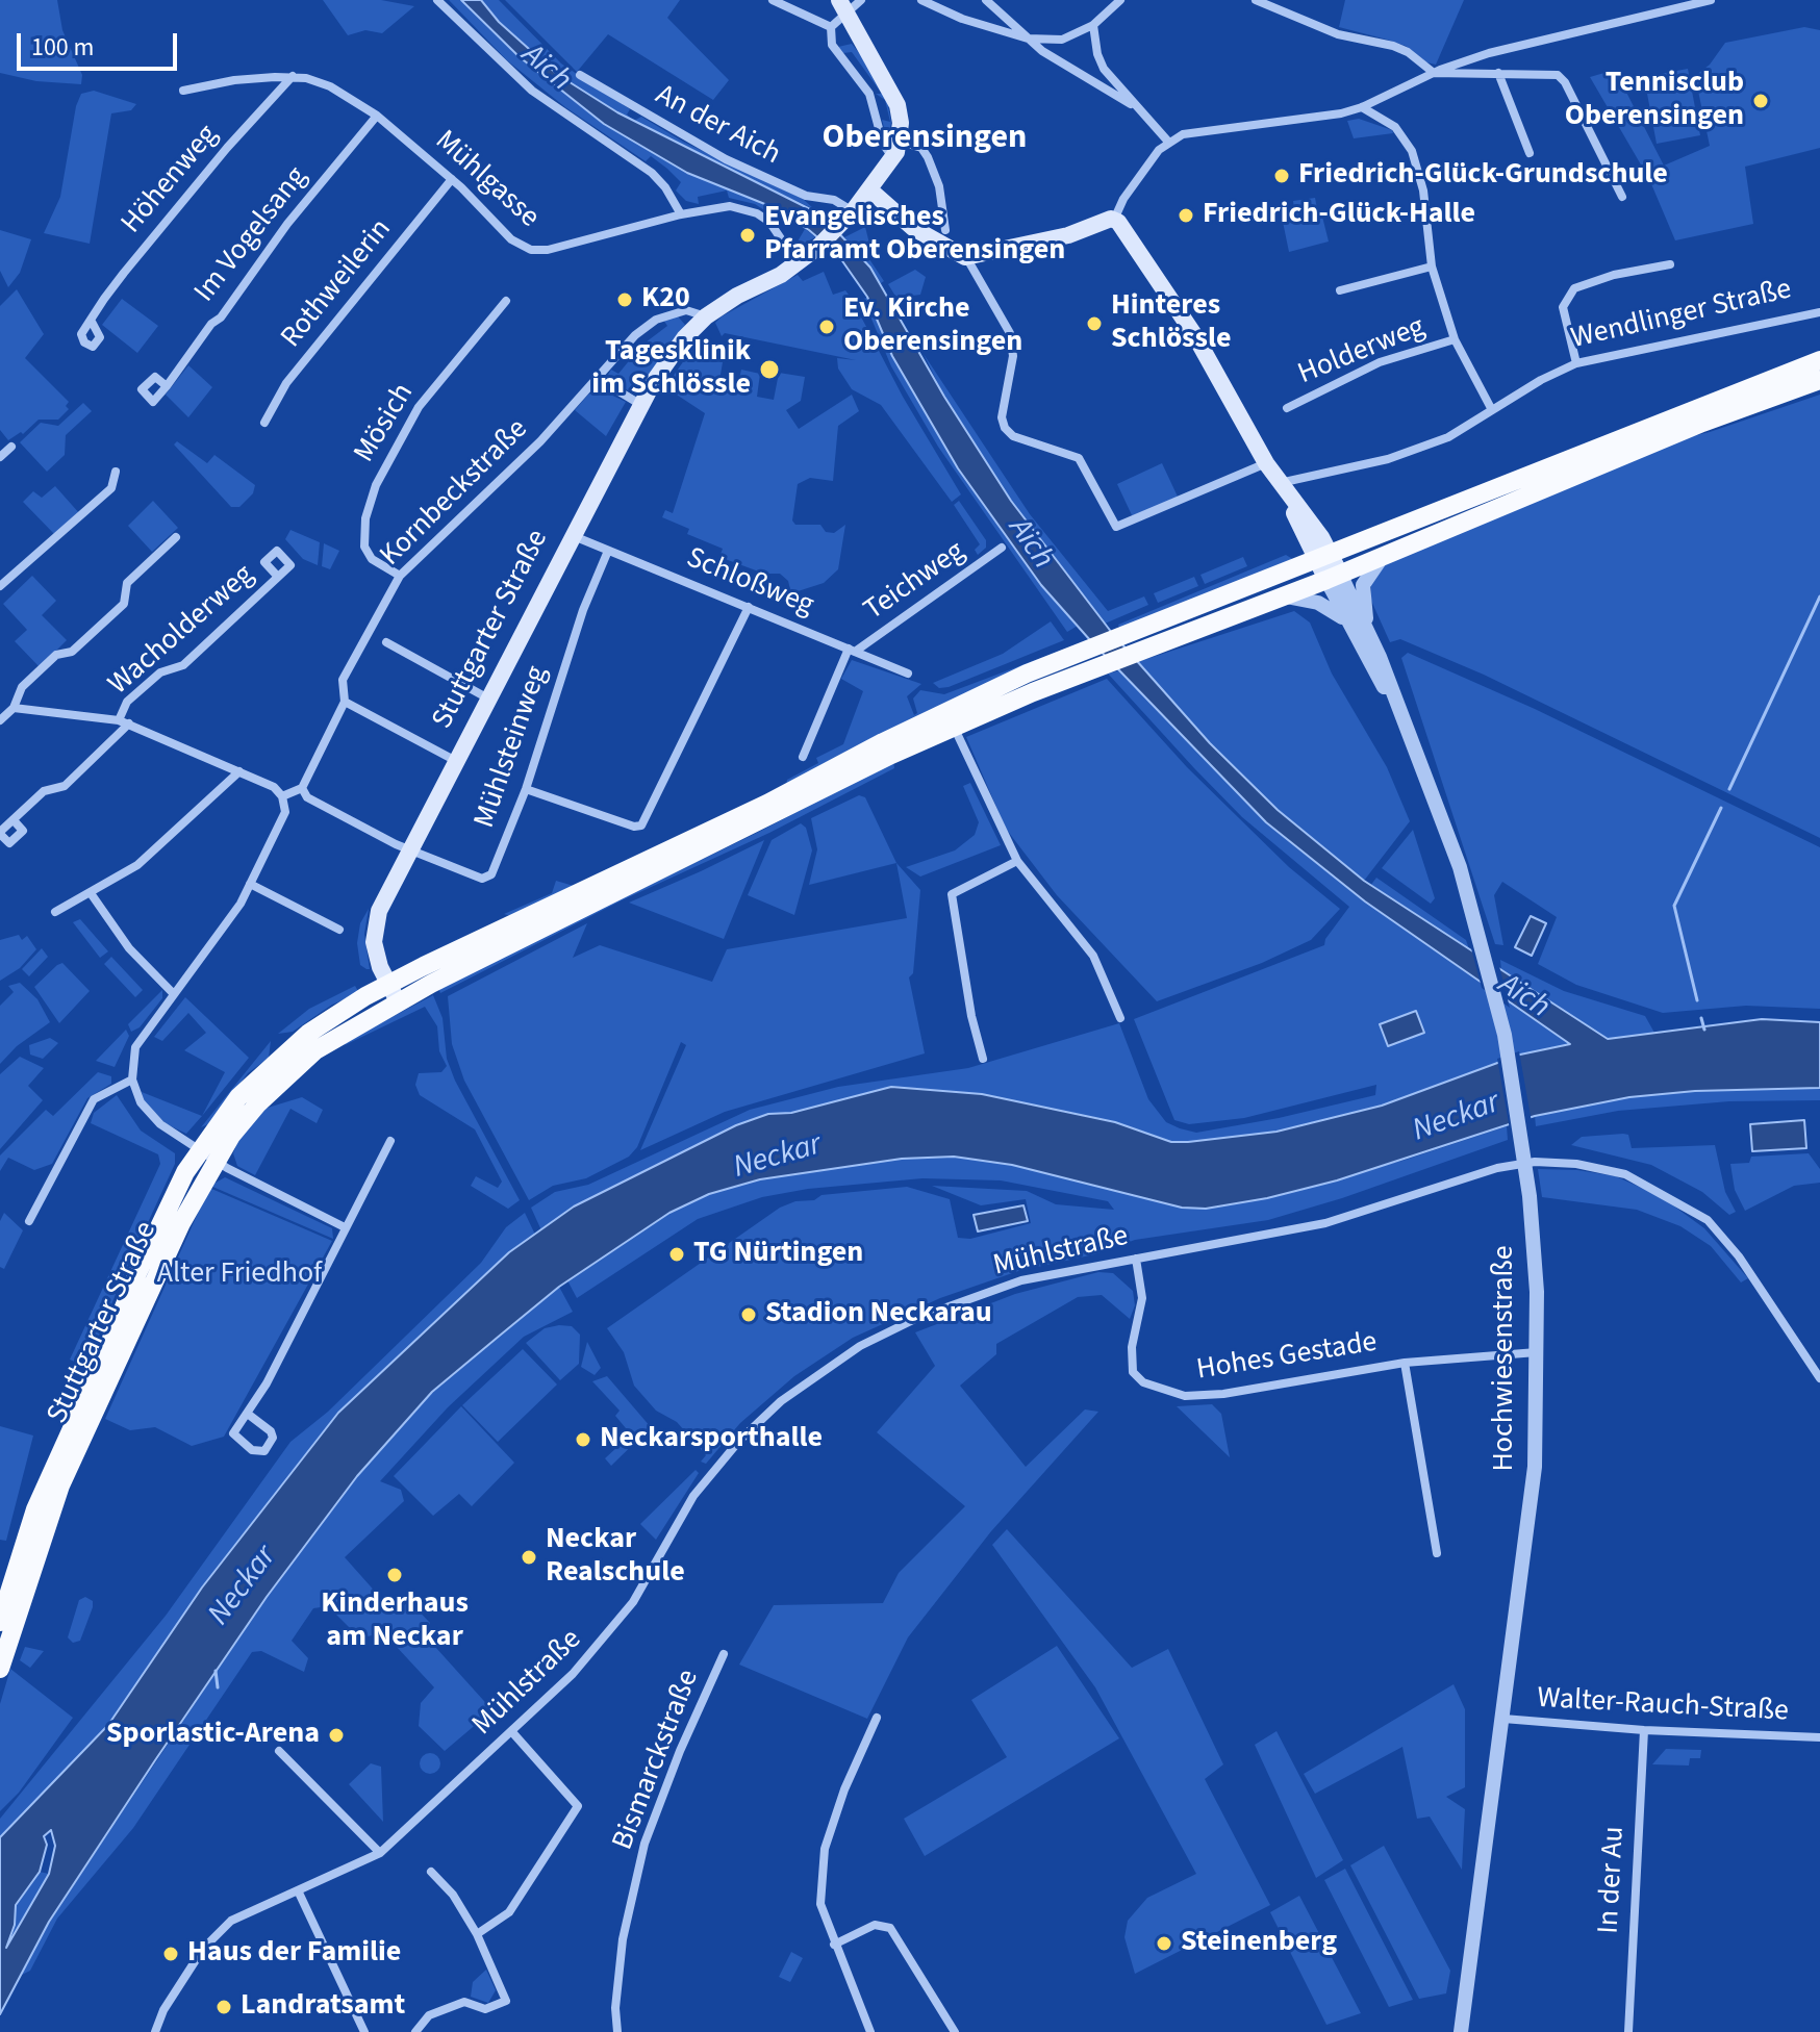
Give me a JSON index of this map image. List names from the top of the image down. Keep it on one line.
{"streets":{"main road":["Stuttgarter Straße","Hochwiesenstraße"],"street":["An der Aich","Höhenweg","Mühlgasse","Im Vogelsang","Rothweilerin","Wendlinger Straße","Holderweg","Mösich","Kornbeckstraße","Teichweg","Schloßweg","Wacholderweg","Mühlsteinweg","Mühlstraße","Hohes Gestade","Walter-Rauch-Straße","Bismarckstraße","In der Au"]},"crossings":[["An der Aich","Stuttgarter Straße"],["Höhenweg","Mühlgasse"],["Mühlgasse","Im Vogelsang"],["Mühlgasse","Rothweilerin"],["Mühlgasse","Stuttgarter Straße"],["Mösich","Kornbeckstraße"],["Teichweg","Schloßweg"],["Schloßweg","Stuttgarter Straße"],["Schloßweg","Mühlsteinweg"],["Stuttgarter Straße","Mühlsteinweg"],["Mühlstraße","Hohes Gestade"],["Hohes Gestade","Hochwiesenstraße"],["Hochwiesenstraße","Walter-Rauch-Straße"],["Walter-Rauch-Straße","In der Au"]],"districts":["Oberensingen"],"water":["Aich","Neckar"],"parks":["Alter Friedhof"],"places":["Tennisclub Oberensingen","Friedrich-Glück-Grundschule","Friedrich-Glück-Halle","Evangelisches Pfarramt Oberensingen","K20","Hinteres Schlössle","Ev. Kirche Oberensingen","Tagesklinik im Schlössle","TG Nürtingen","Stadion Neckarau","Neckarsporthalle","Neckar Realschule","Kinderhaus am Neckar","Sporlastic-Arena","Steinenberg","Haus der Familie","Landratsamt"],"scale_bar":"100 m"}
